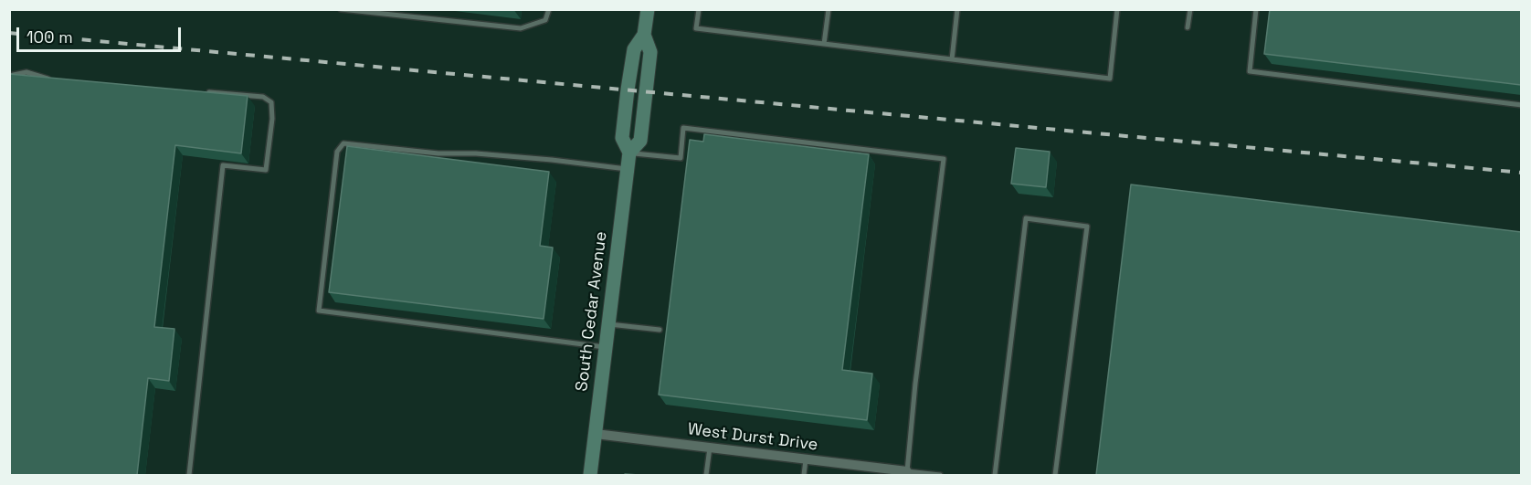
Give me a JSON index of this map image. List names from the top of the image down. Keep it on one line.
{"streets":{"main road":["South Cedar Avenue"],"street":["West Durst Drive"]},"crossings":[["South Cedar Avenue","West Durst Drive"]],"scale_bar":"100 m"}
